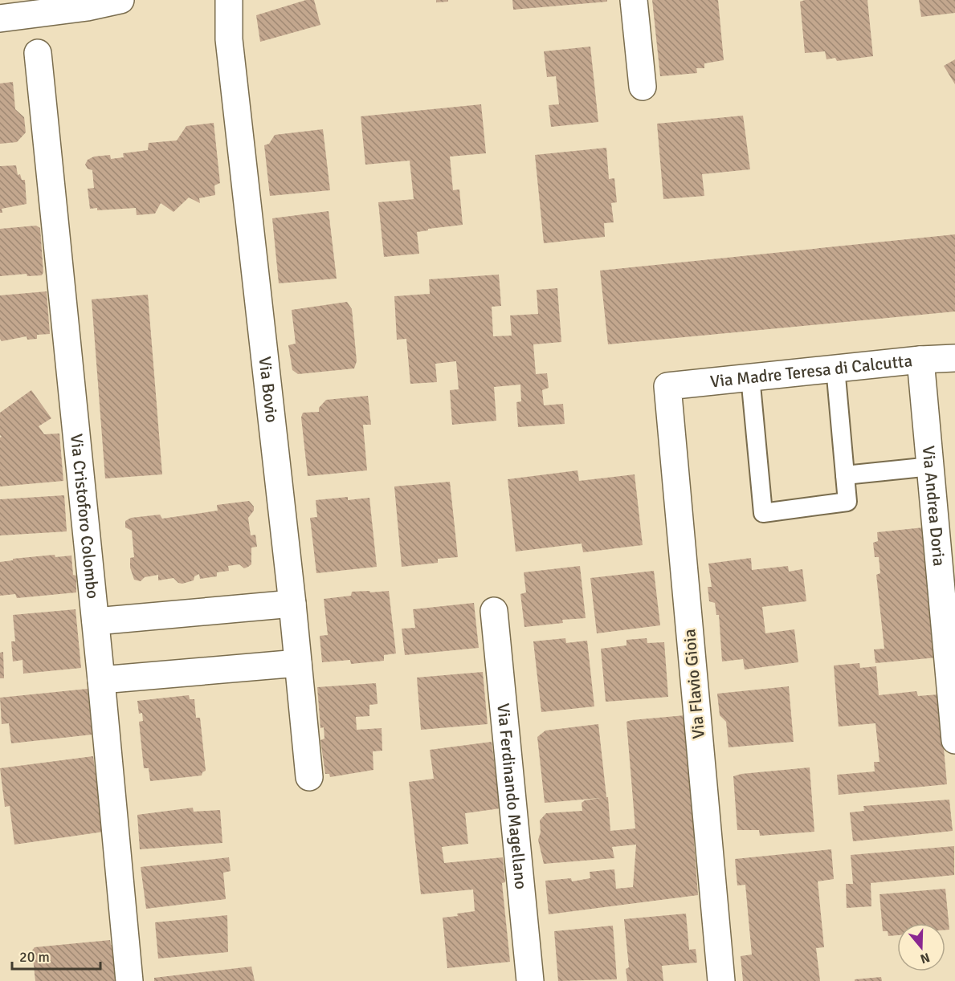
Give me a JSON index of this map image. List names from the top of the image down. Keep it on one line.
{"streets":{"main road":["Via Madre Teresa di Calcutta","Via Bovio","Via Andrea Doria","Via Cristoforo Colombo","Via Flavio Gioia","Via Ferdinando Magellano"]},"crossings":[["Via Madre Teresa di Calcutta","Via Andrea Doria"],["Via Madre Teresa di Calcutta","Via Flavio Gioia"]],"scale_bar":"20 m","north":"bottom"}
